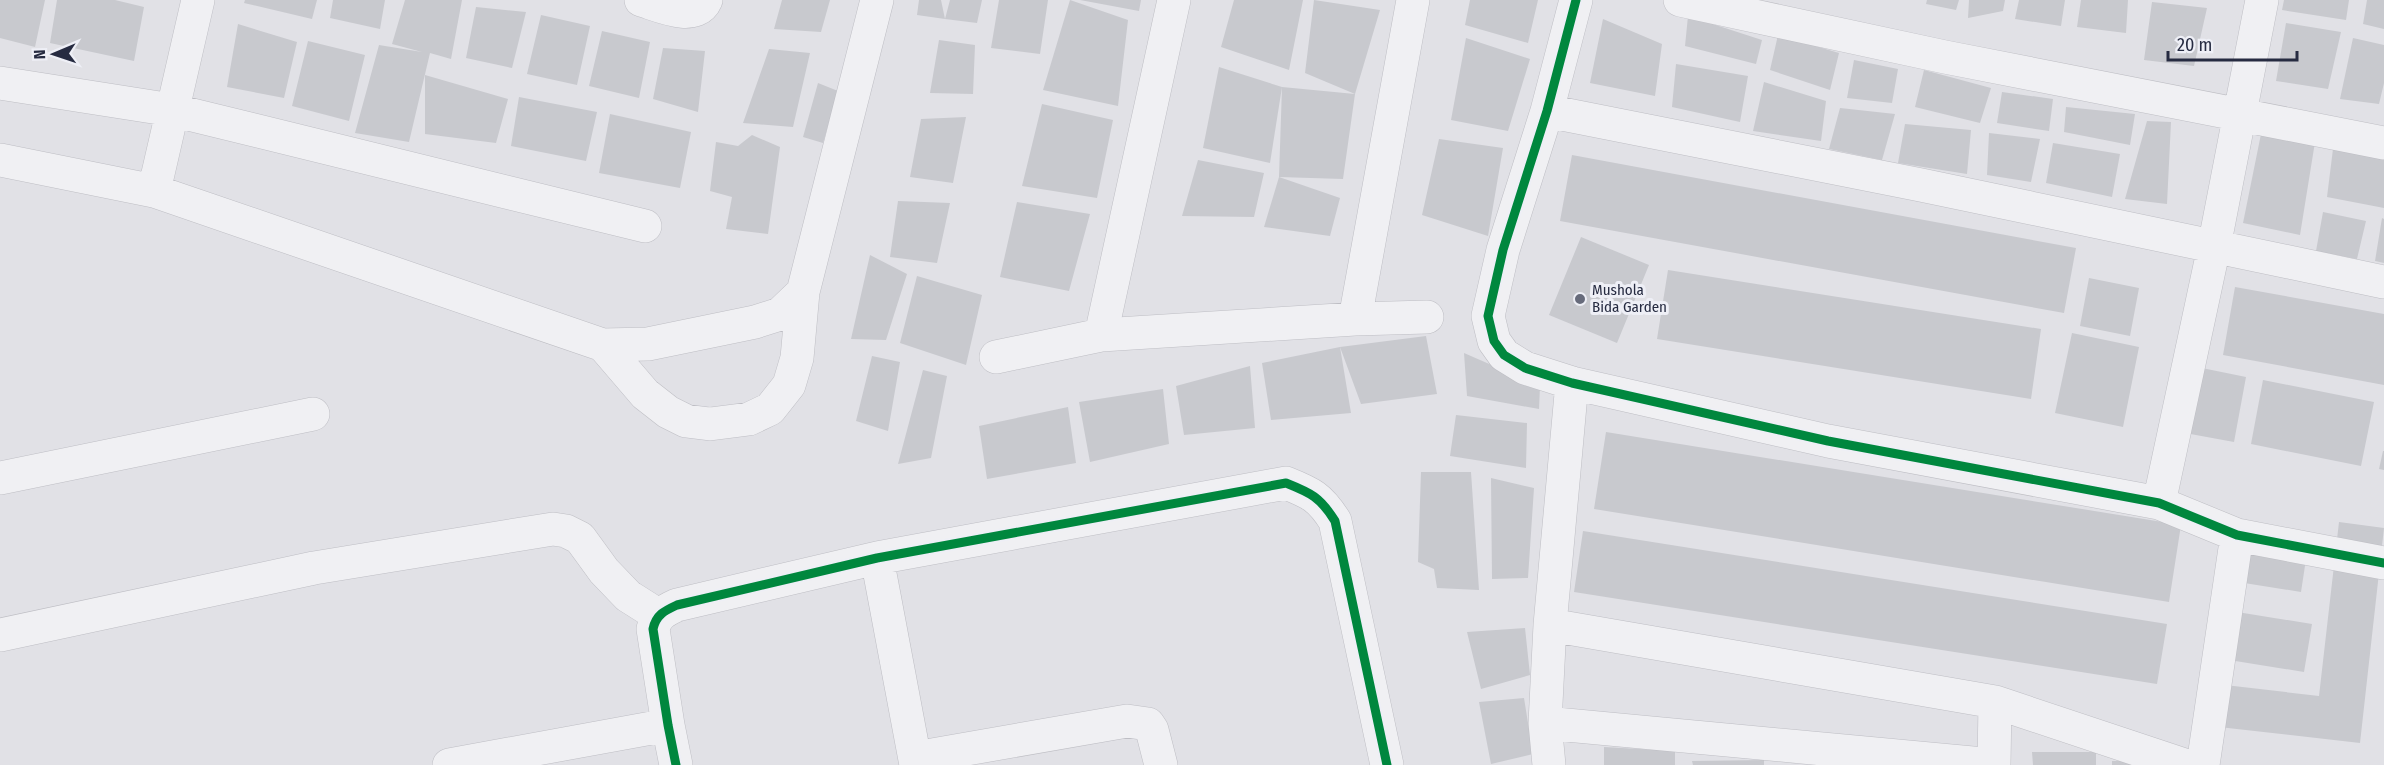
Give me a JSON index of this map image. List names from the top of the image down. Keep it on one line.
{"places":["Mushola Bida Garden"],"scale_bar":"20 m","north":"left"}
